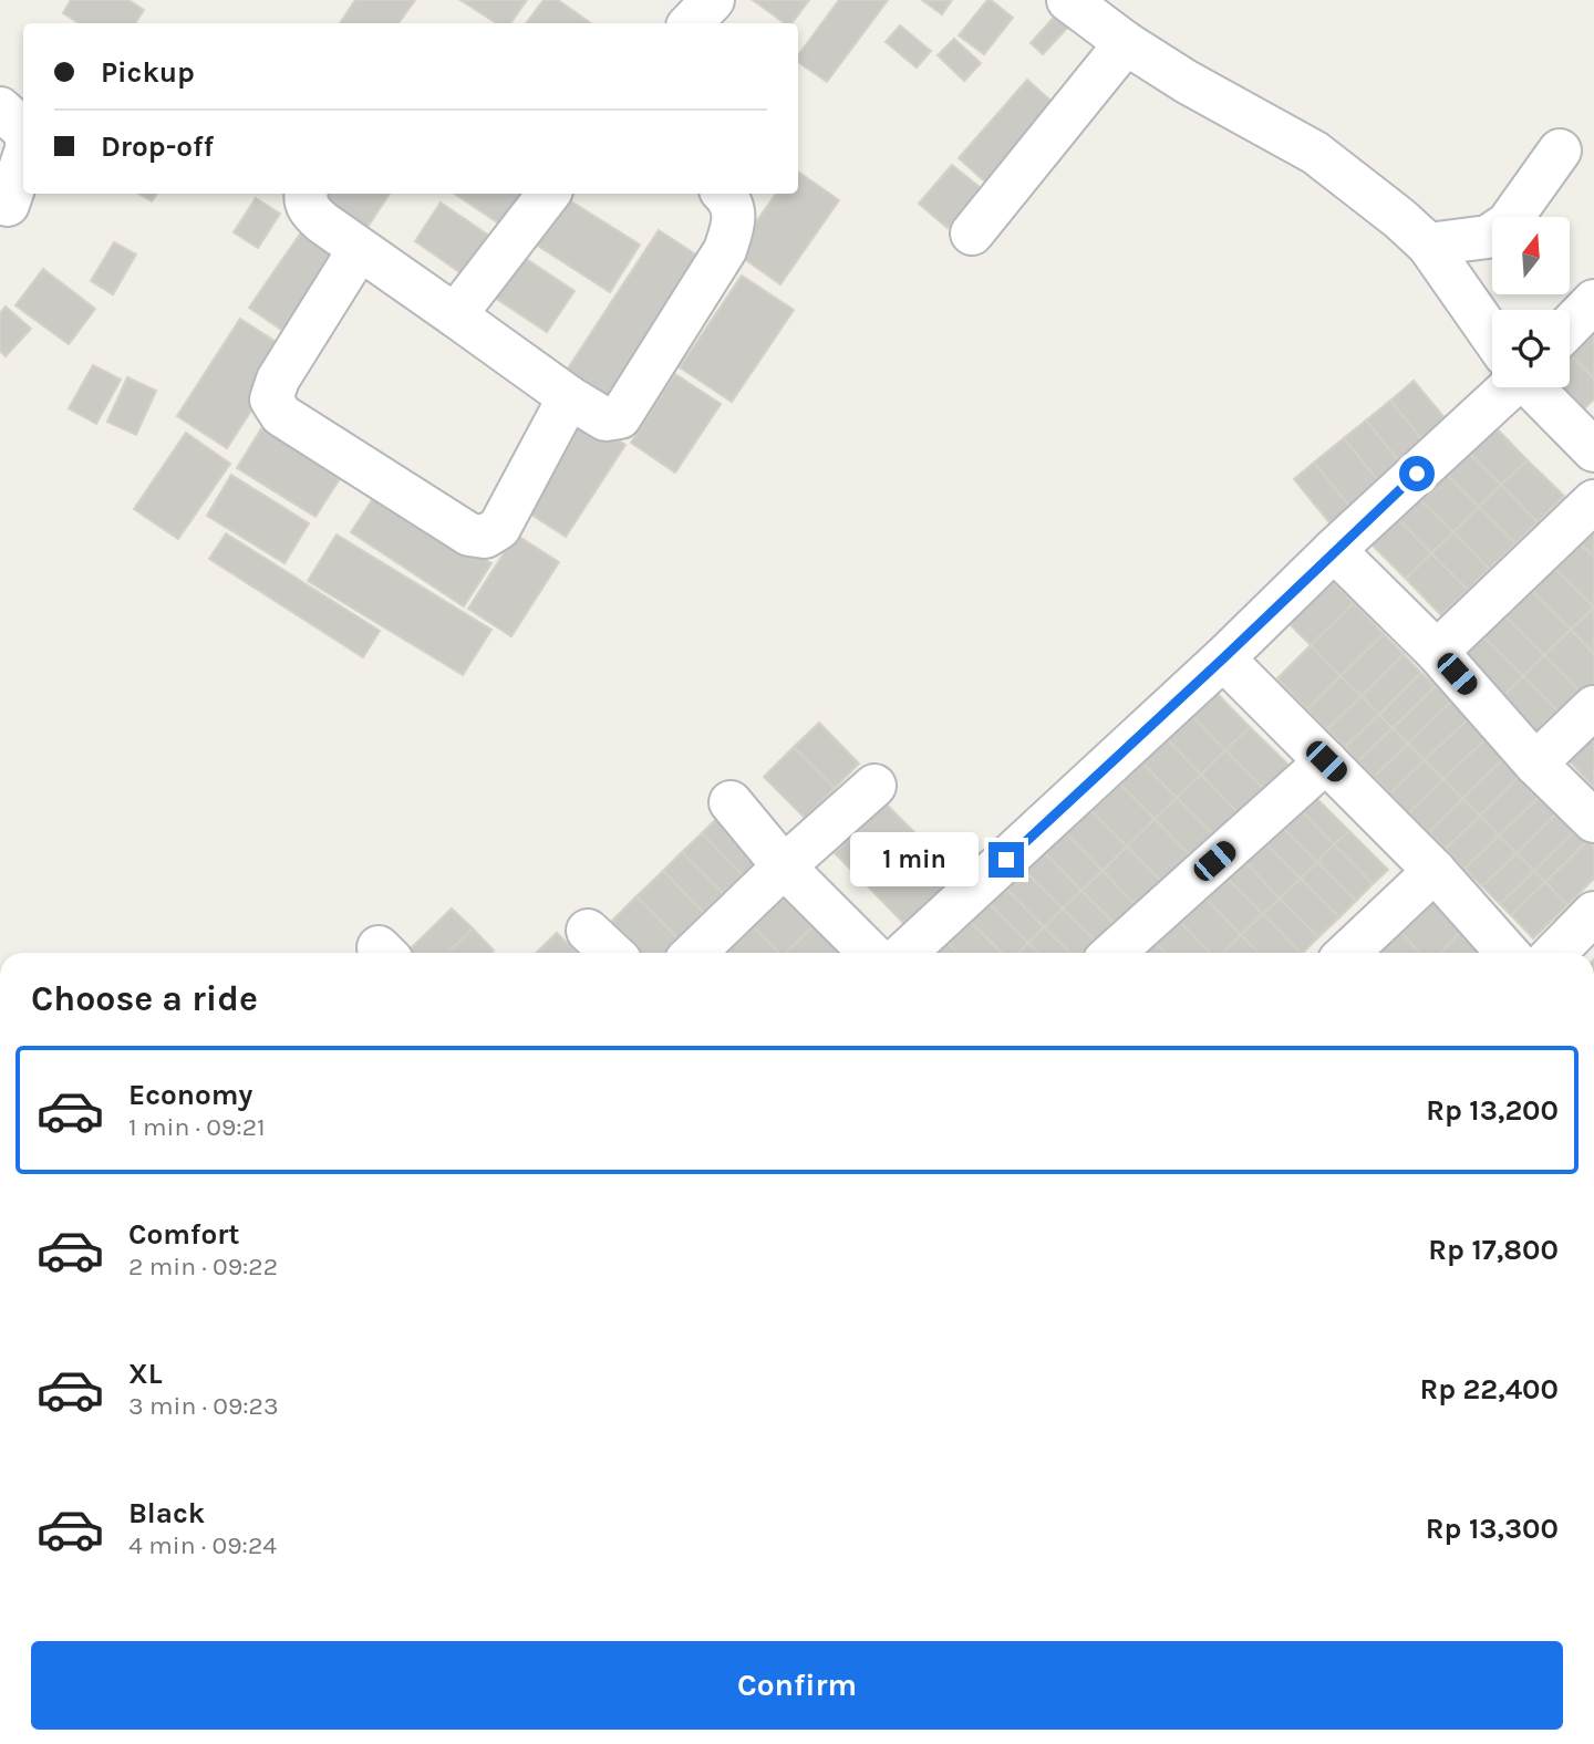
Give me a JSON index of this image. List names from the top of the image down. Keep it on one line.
{"north":"top","page":{"banner":["Pickup","Drop-off"],"bubble":"1 min","heading":"Choose a ride","list":[{"name":"Economy","note":"1 min · 09:21","value":"Rp 13,200"},{"name":"Comfort","note":"2 min · 09:22","value":"Rp 17,800"},{"name":"XL","note":"3 min · 09:23","value":"Rp 22,400"},{"name":"Black","note":"4 min · 09:24","value":"Rp 13,300"}],"buttons":"Confirm"}}
